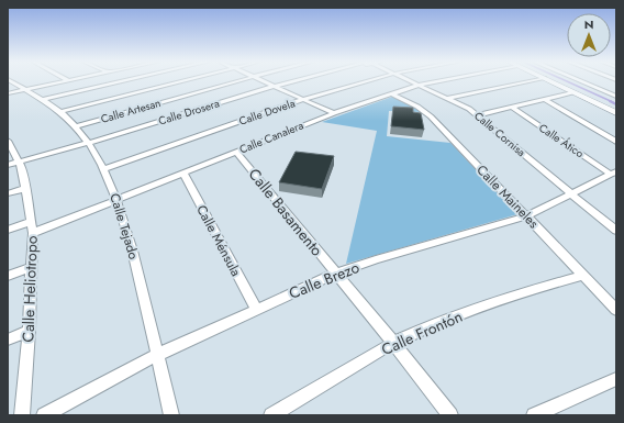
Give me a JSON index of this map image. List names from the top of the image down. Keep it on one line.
{"streets":{"street":["Calle Artesan","Calle Drosera","Calle Dovela","Calle Cornisa","Calle Canalera","Calle Ático","Calle Maineles","Calle Basamento","Calle Tejado","Calle Ménsula","Calle Brezo","Calle Heliotropo","Calle Frontón"]},"crossings":[["Calle Artesan","Calle Tejado"],["Calle Drosera","Calle Tejado"],["Calle Drosera","Calle Heliotropo"],["Calle Dovela","Calle Tejado"],["Calle Cornisa","Calle Canalera"],["Calle Cornisa","Calle Brezo"],["Calle Canalera","Calle Maineles"],["Calle Canalera","Calle Basamento"],["Calle Canalera","Calle Tejado"],["Calle Canalera","Calle Ménsula"],["Calle Canalera","Calle Heliotropo"],["Calle Ático","Calle Brezo"],["Calle Maineles","Calle Brezo"],["Calle Maineles","Calle Frontón"],["Calle Basamento","Calle Brezo"],["Calle Basamento","Calle Frontón"],["Calle Tejado","Calle Brezo"],["Calle Ménsula","Calle Brezo"]],"north":"top"}
